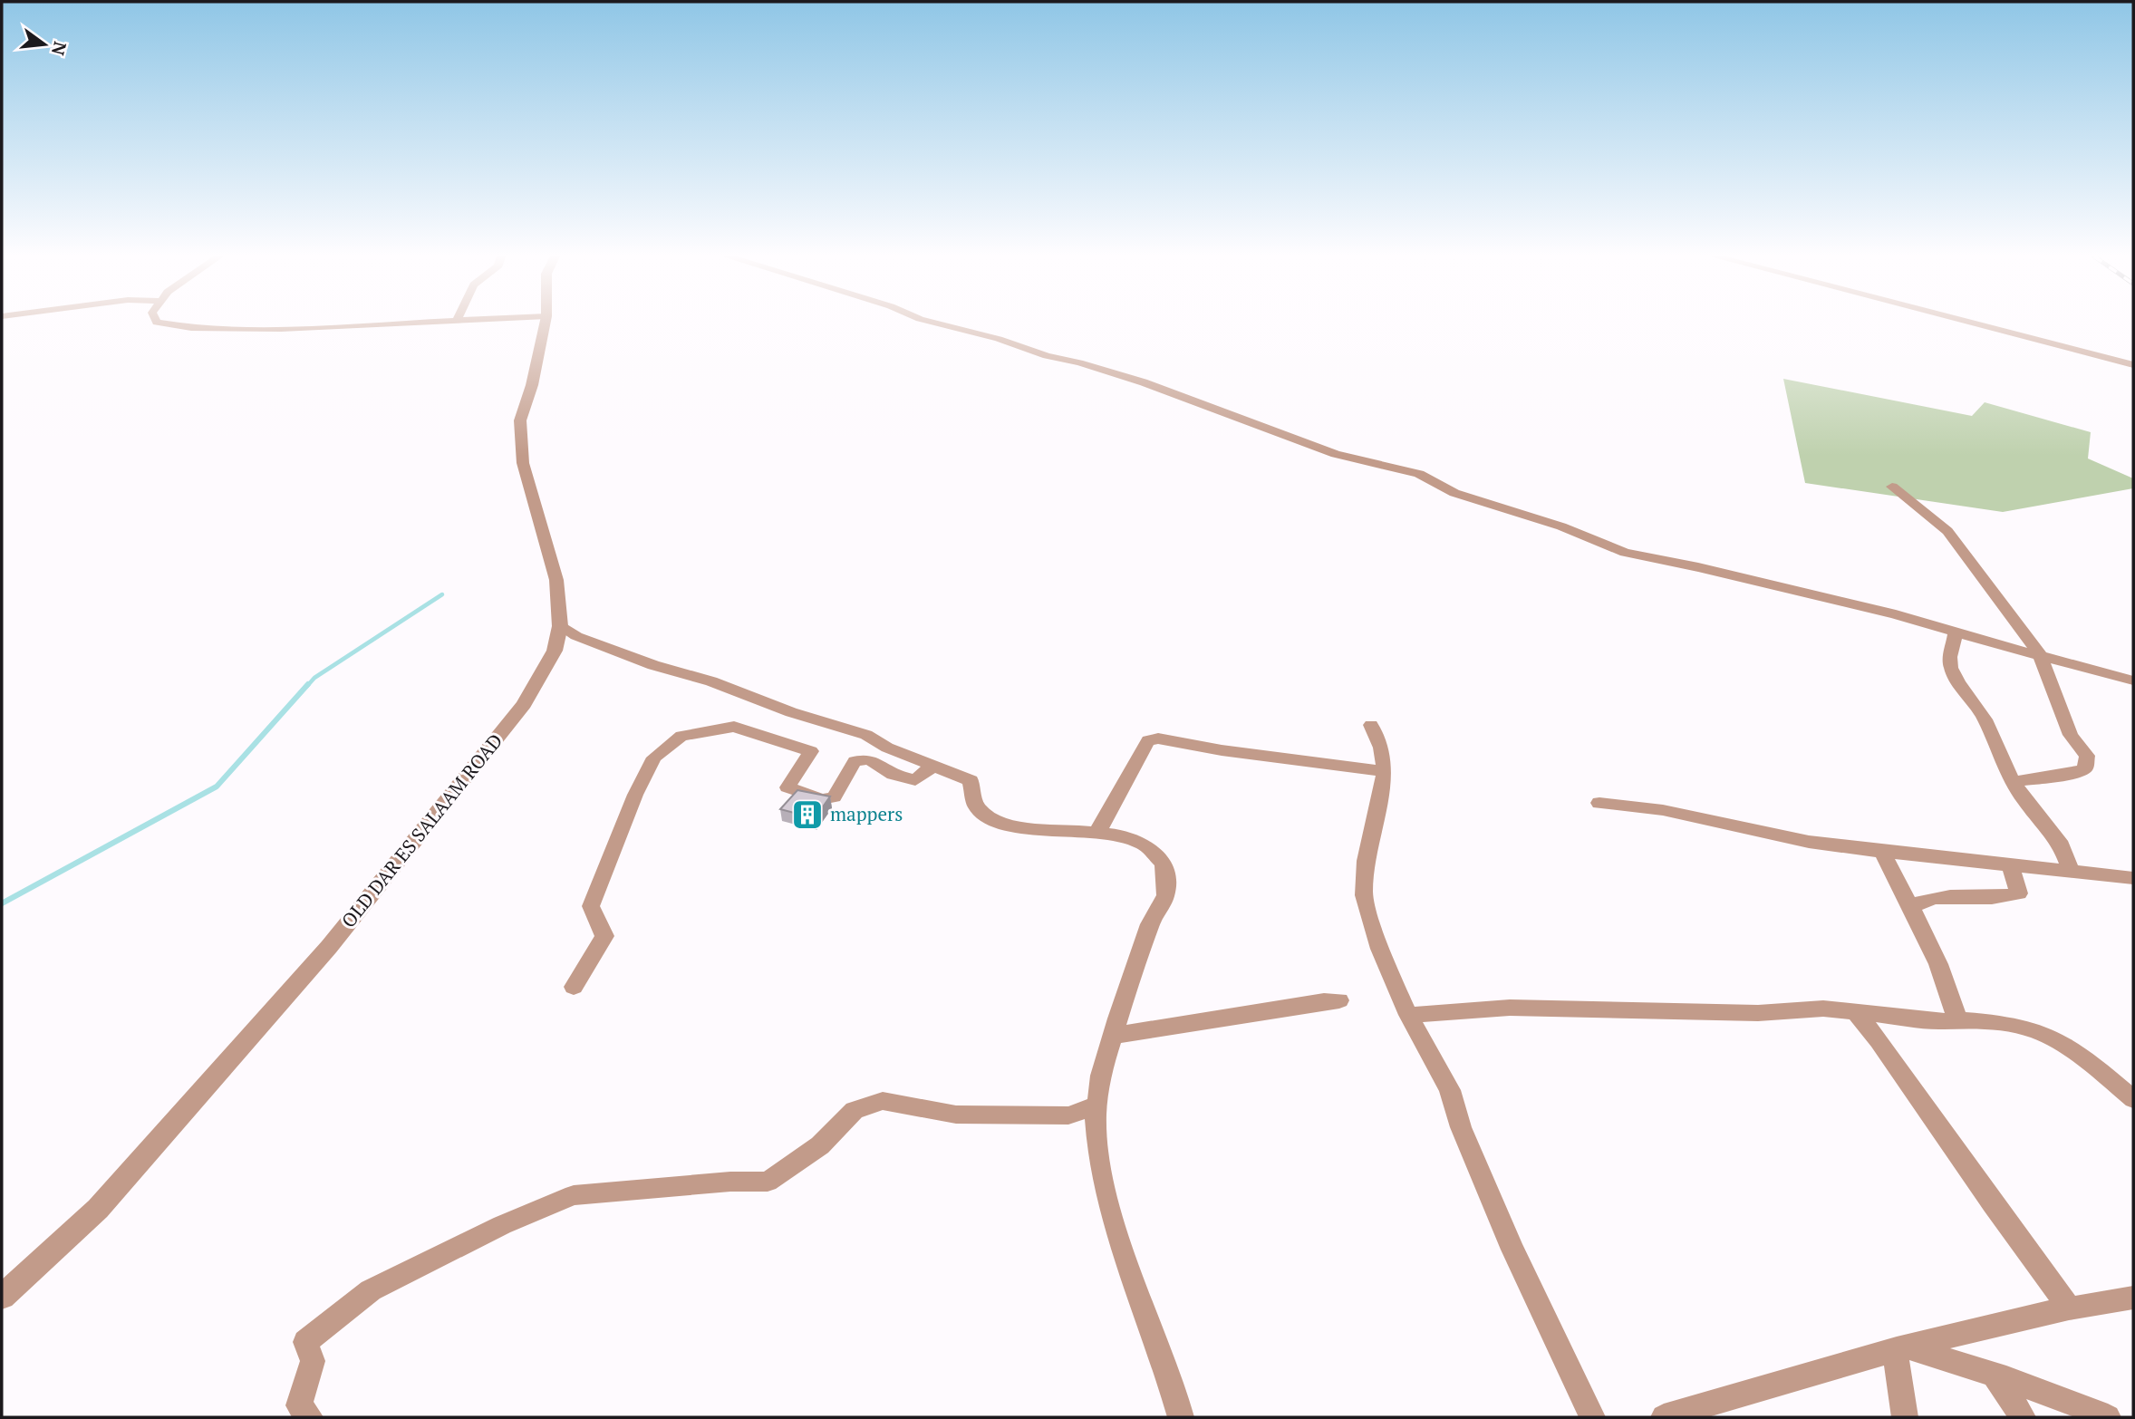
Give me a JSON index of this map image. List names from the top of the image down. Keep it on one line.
{"streets":{"street":["OLD DAR ES SALAAM ROAD"]},"places":{"building":["mappers"]},"north":"right"}
